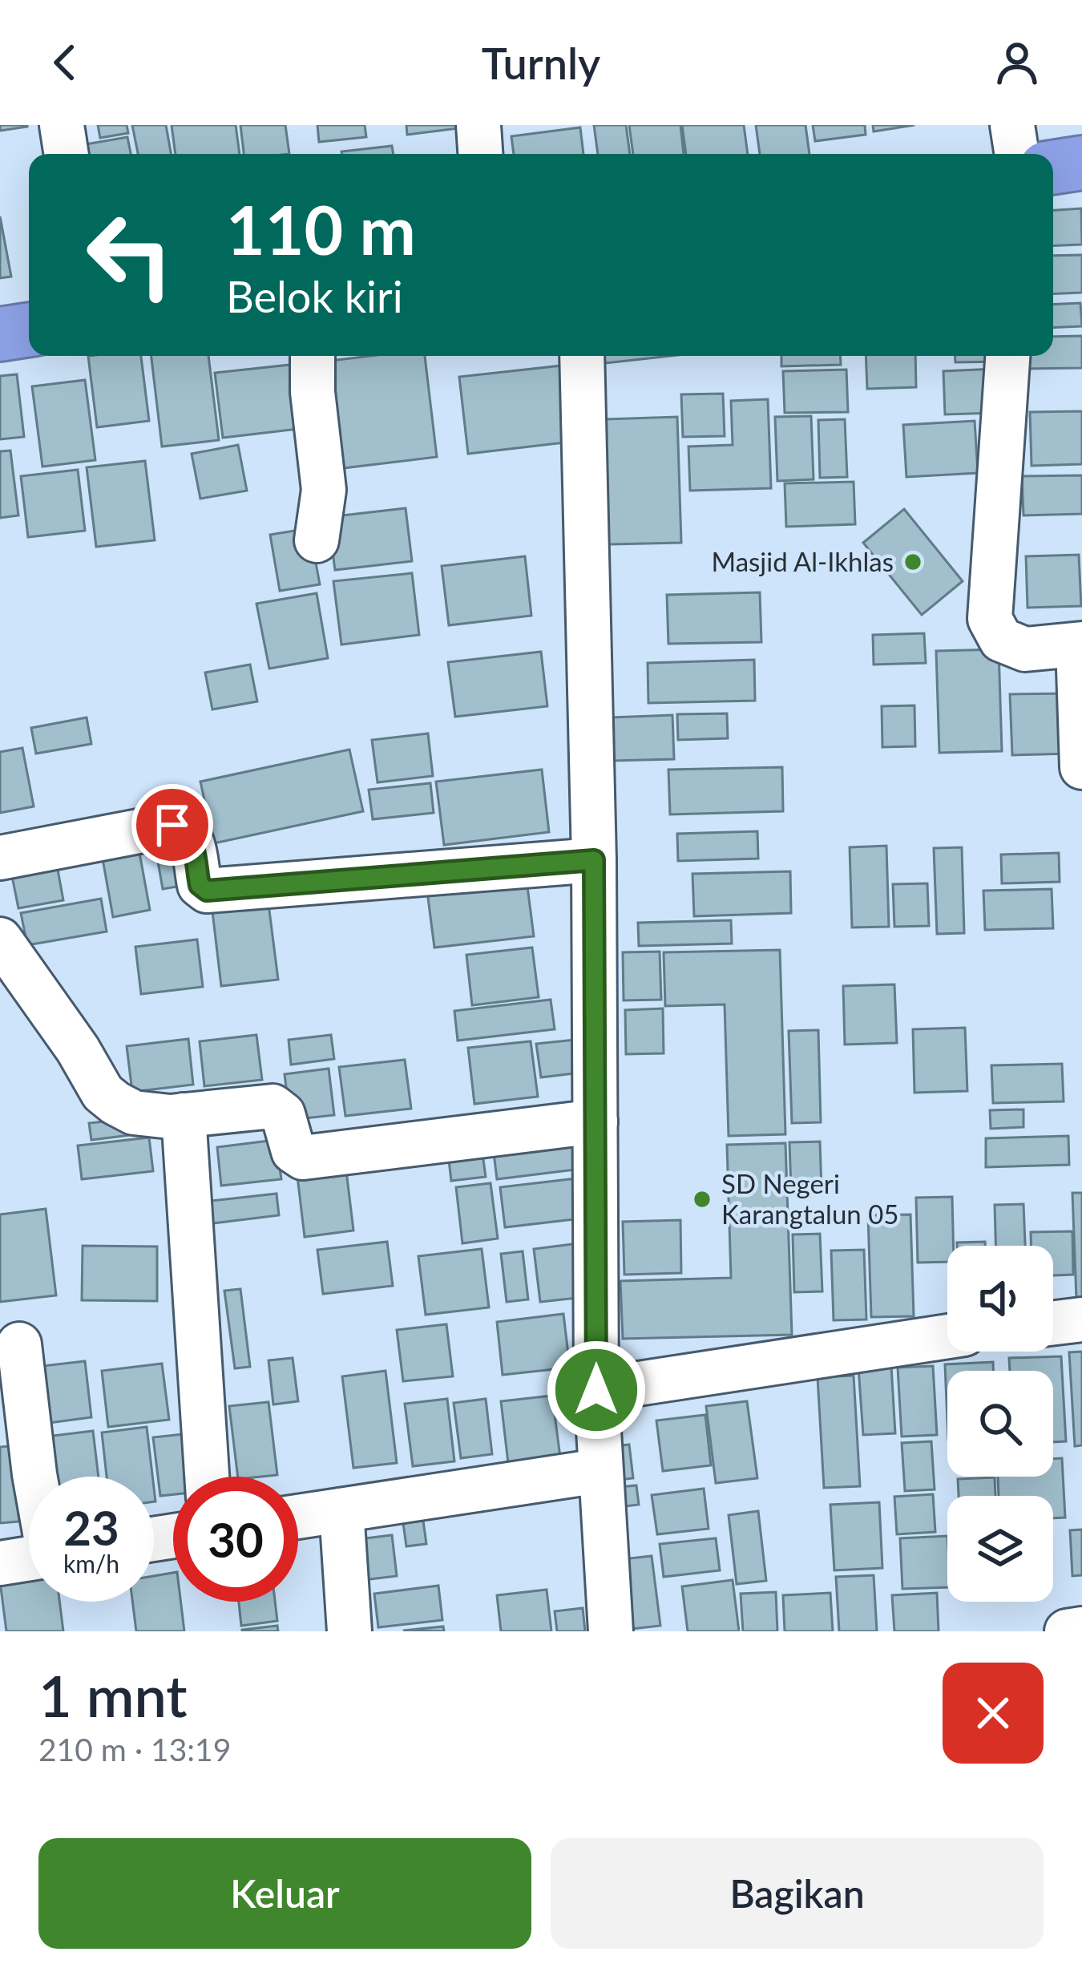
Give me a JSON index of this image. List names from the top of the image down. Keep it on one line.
{"places":["Masjid Al-Ikhlas","SD Negeri Karangtalun 05"],"page":{"header":"Turnly","turn":["110 m","Belok kiri"],"speed":"23 km/h","limit":"30","heading":["1 mnt","210 m · 13:19"],"buttons":["Keluar","Bagikan"]}}
